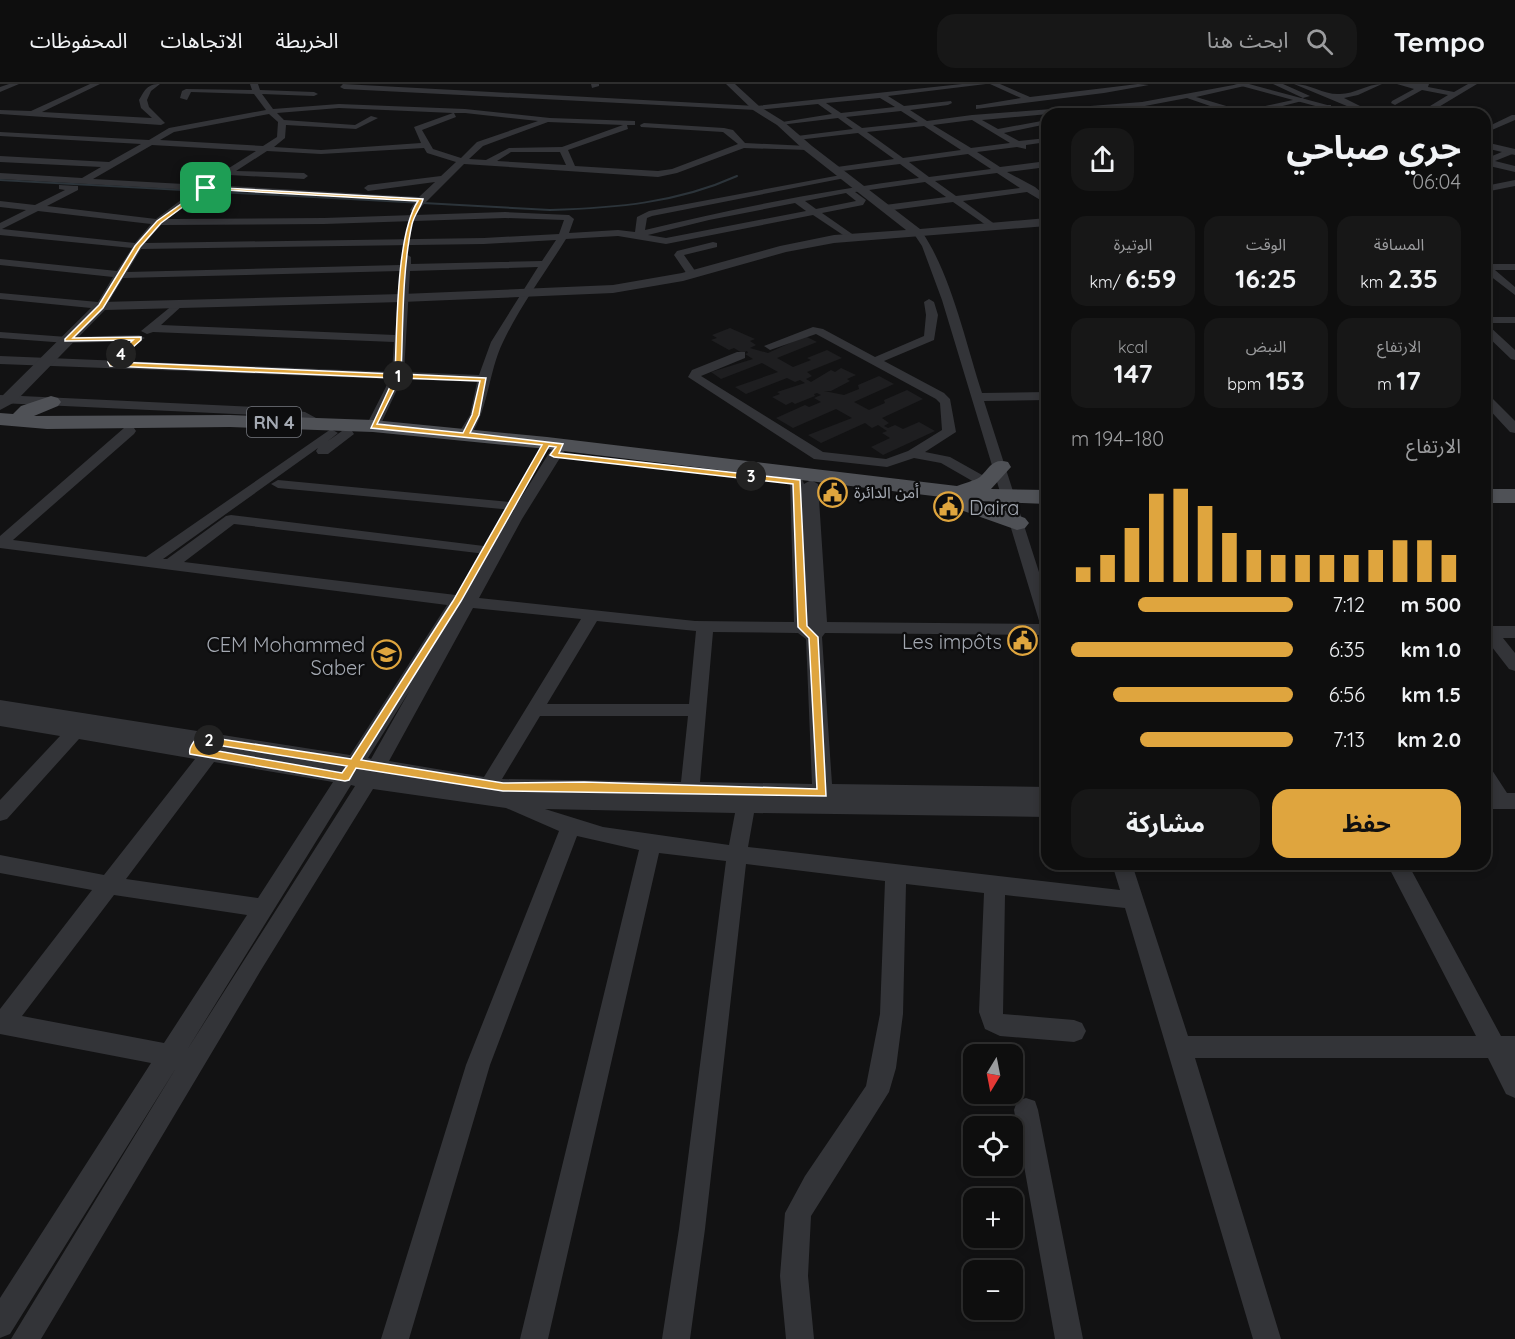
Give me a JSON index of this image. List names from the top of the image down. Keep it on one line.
{"streets":{"main road":["RN 4"]},"places":{"public building":["أمن الدائرة","Daira","Les impôts"],"school or university":["CEM Mohammed Saber"]},"north":"bottom","page":{"header":"Tempo","search":"ابحث هنا","nav":["الخريطة","الاتجاهات","المحفوظات"],"heading":["جري صباحي","06:04"],"stats":[["المسافة","2.35 km"],["الوقت","16:25"],["الوتيرة","6:59 /km"],["الارتفاع","17 m"],["النبض","153 bpm"],["kcal","147"]],"pins":["4","1","3","2"],"chart":["الارتفاع","180–194 m"],"list":[{"name":"500 m","note":"7:12"},{"name":"1.0 km","note":"6:35"},{"name":"1.5 km","note":"6:56"},{"name":"2.0 km","note":"7:13"}],"buttons":["حفظ","مشاركة"],"map_buttons":["+","−"]}}
